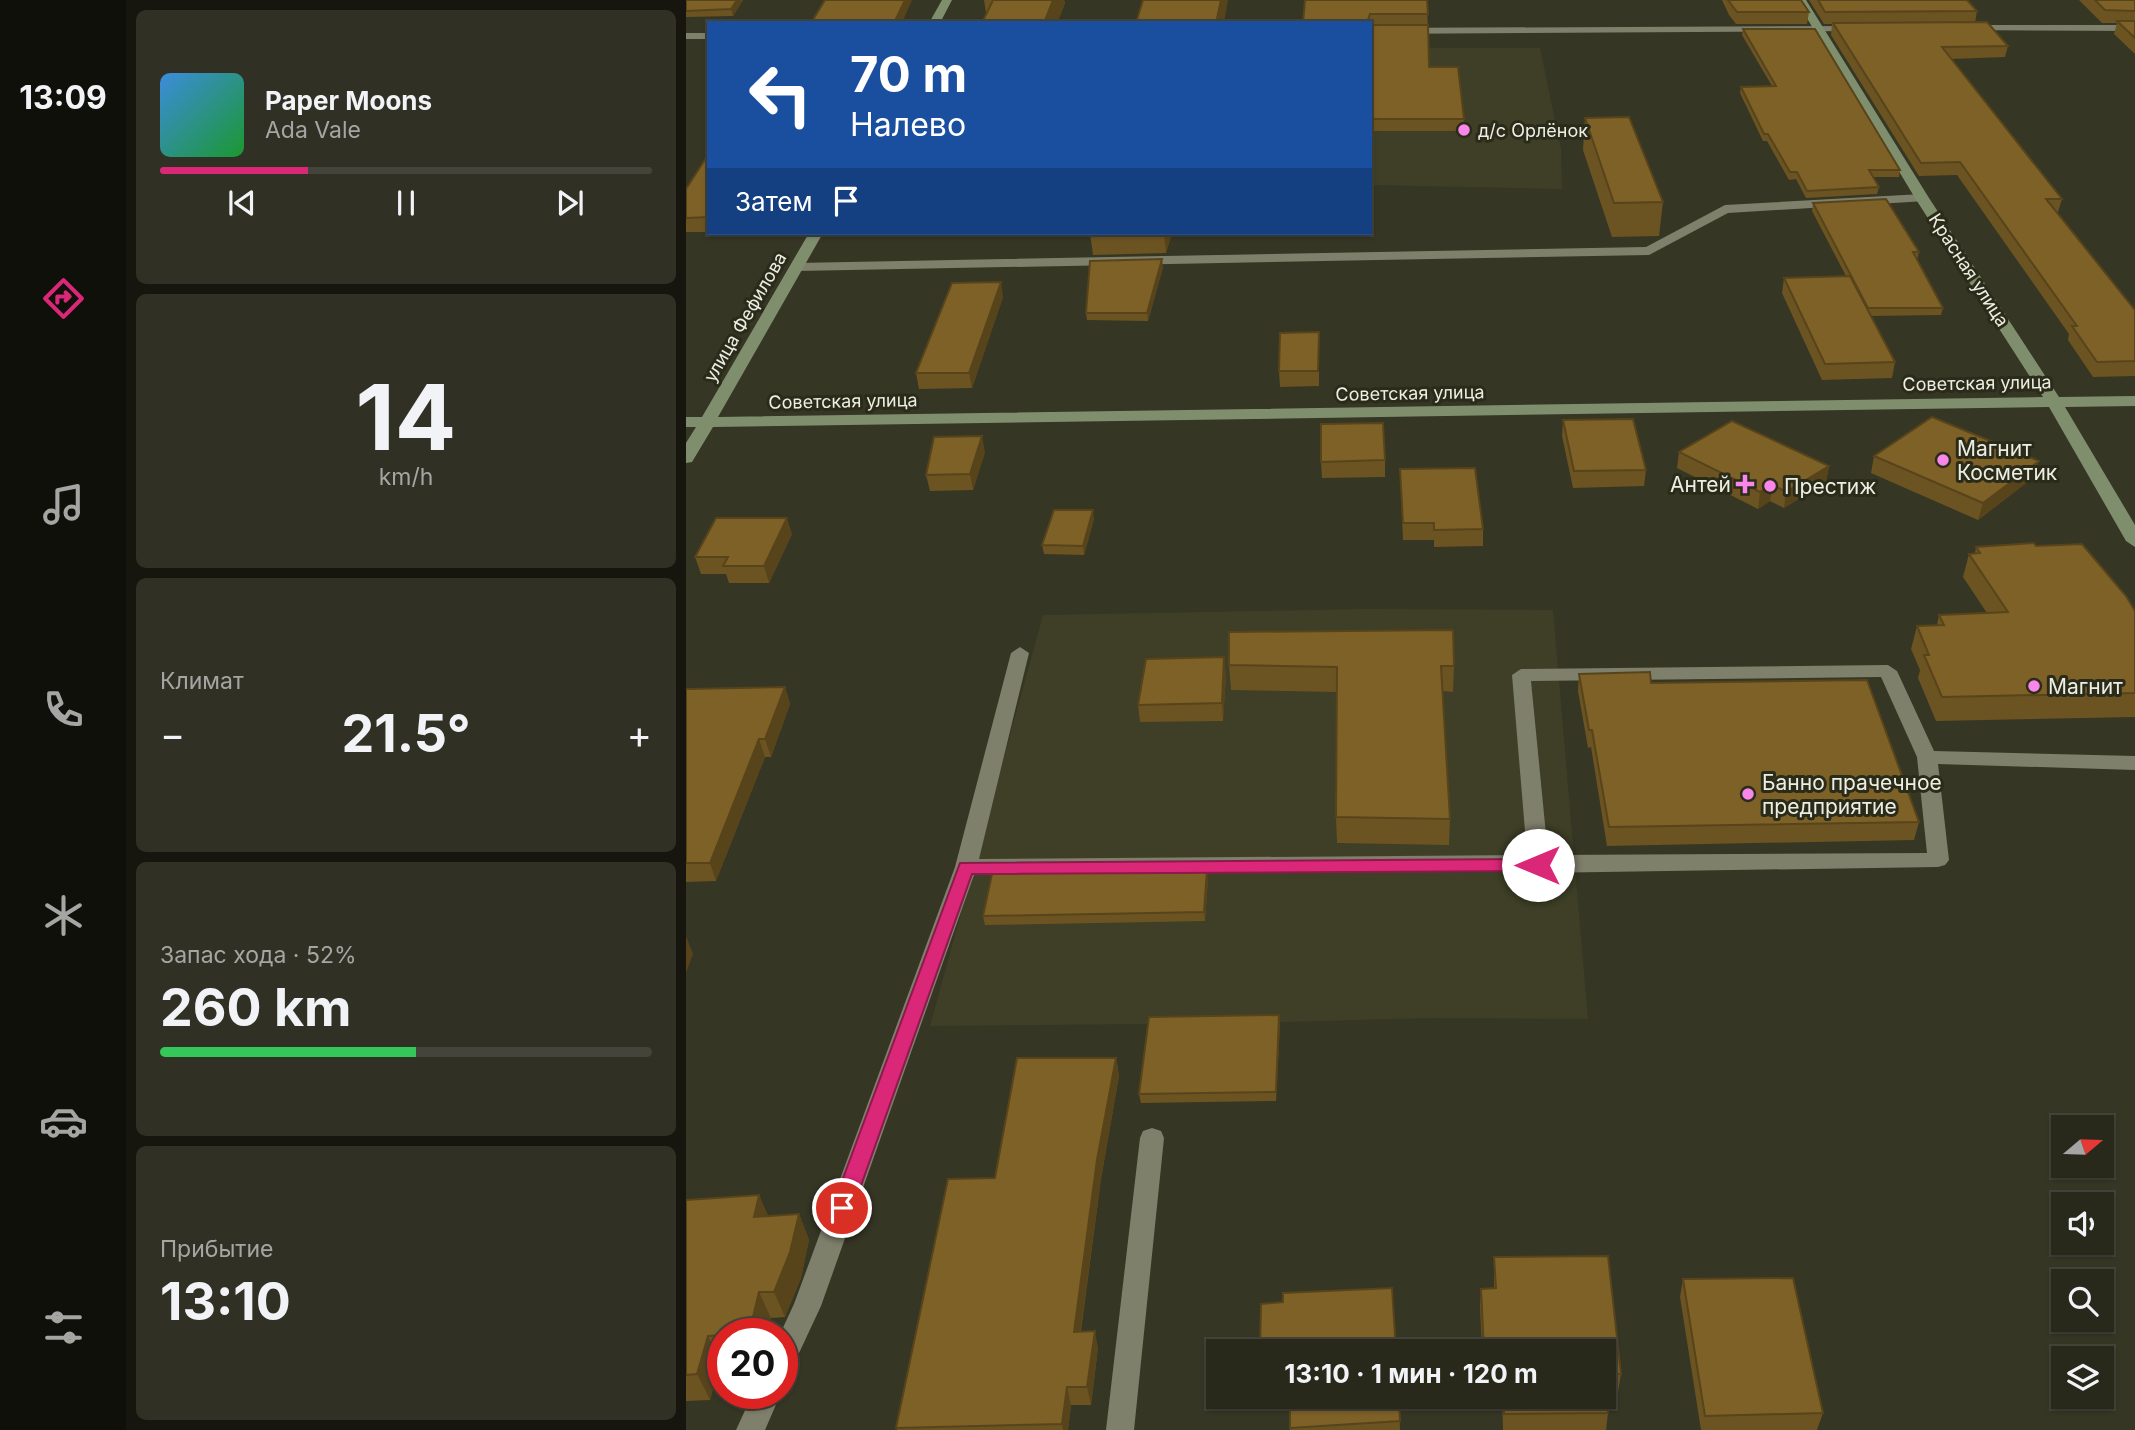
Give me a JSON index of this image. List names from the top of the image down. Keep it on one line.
{"streets":{"main road":["Красная улица","улица Фефилова","Советская улица"]},"crossings":[["Красная улица","Советская улица"],["улица Фефилова","Советская улица"]],"places":{"other":["д/с Орлёнок","Магнит Косметик","Престиж","Магнит","Банно прачечное предприятие"],"health":["Антей"]},"north":"right","page":{"tabs":"13:09","turn":["70 m","Налево"],"song":["Paper Moons","Ada Vale"],"then":"Затем","tile":[["14","km/h"],"Климат",["Запас хода · 52%","260 km"],["Прибытие","13:10"]],"heat":["−","21.5°","+"],"limit":"20","trip":"13:10 · 1 мин · 120 m"}}
